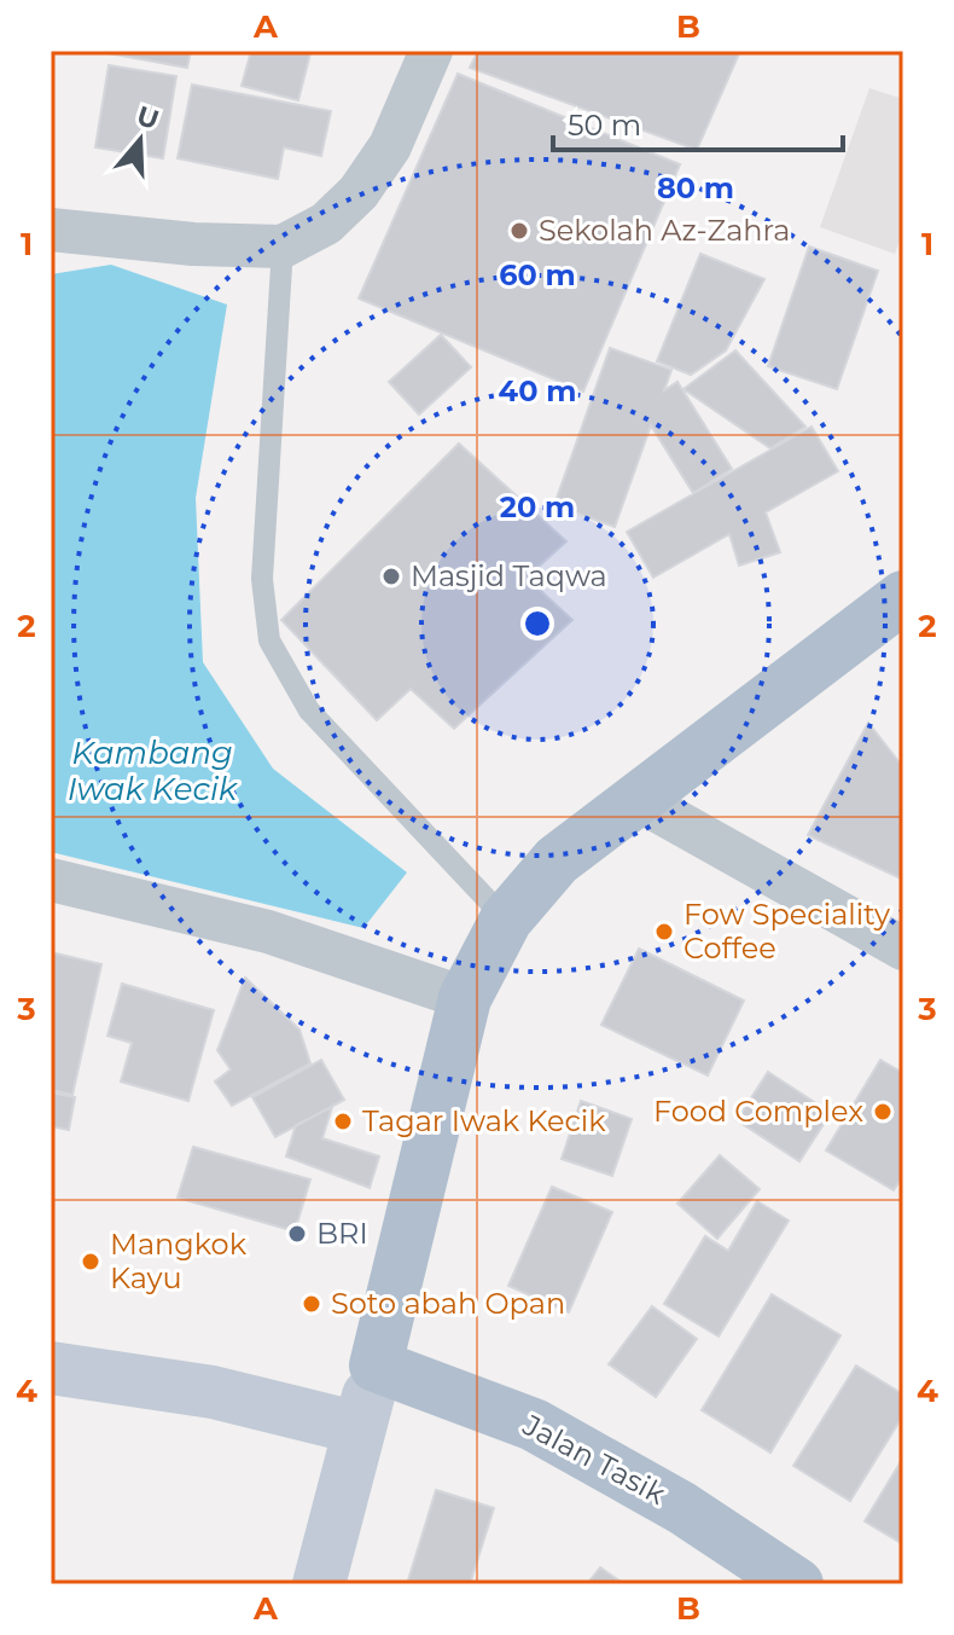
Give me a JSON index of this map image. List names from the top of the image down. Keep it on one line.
{"streets":{"main road":["Jalan Tasik"]},"water":["Kambang Iwak Kecik"],"places":["Sekolah Az-Zahra","Masjid Taqwa","Fow Speciality Coffee","Food Complex","Tagar Iwak Kecik","BRI","Mangkok Kayu","Soto abah Opan"],"scale_bar":"50 m","north":"top","grid":{"columns":["A","B"],"rows":["1","2","3","4"]},"rings":["80 m","60 m","40 m","20 m"]}
